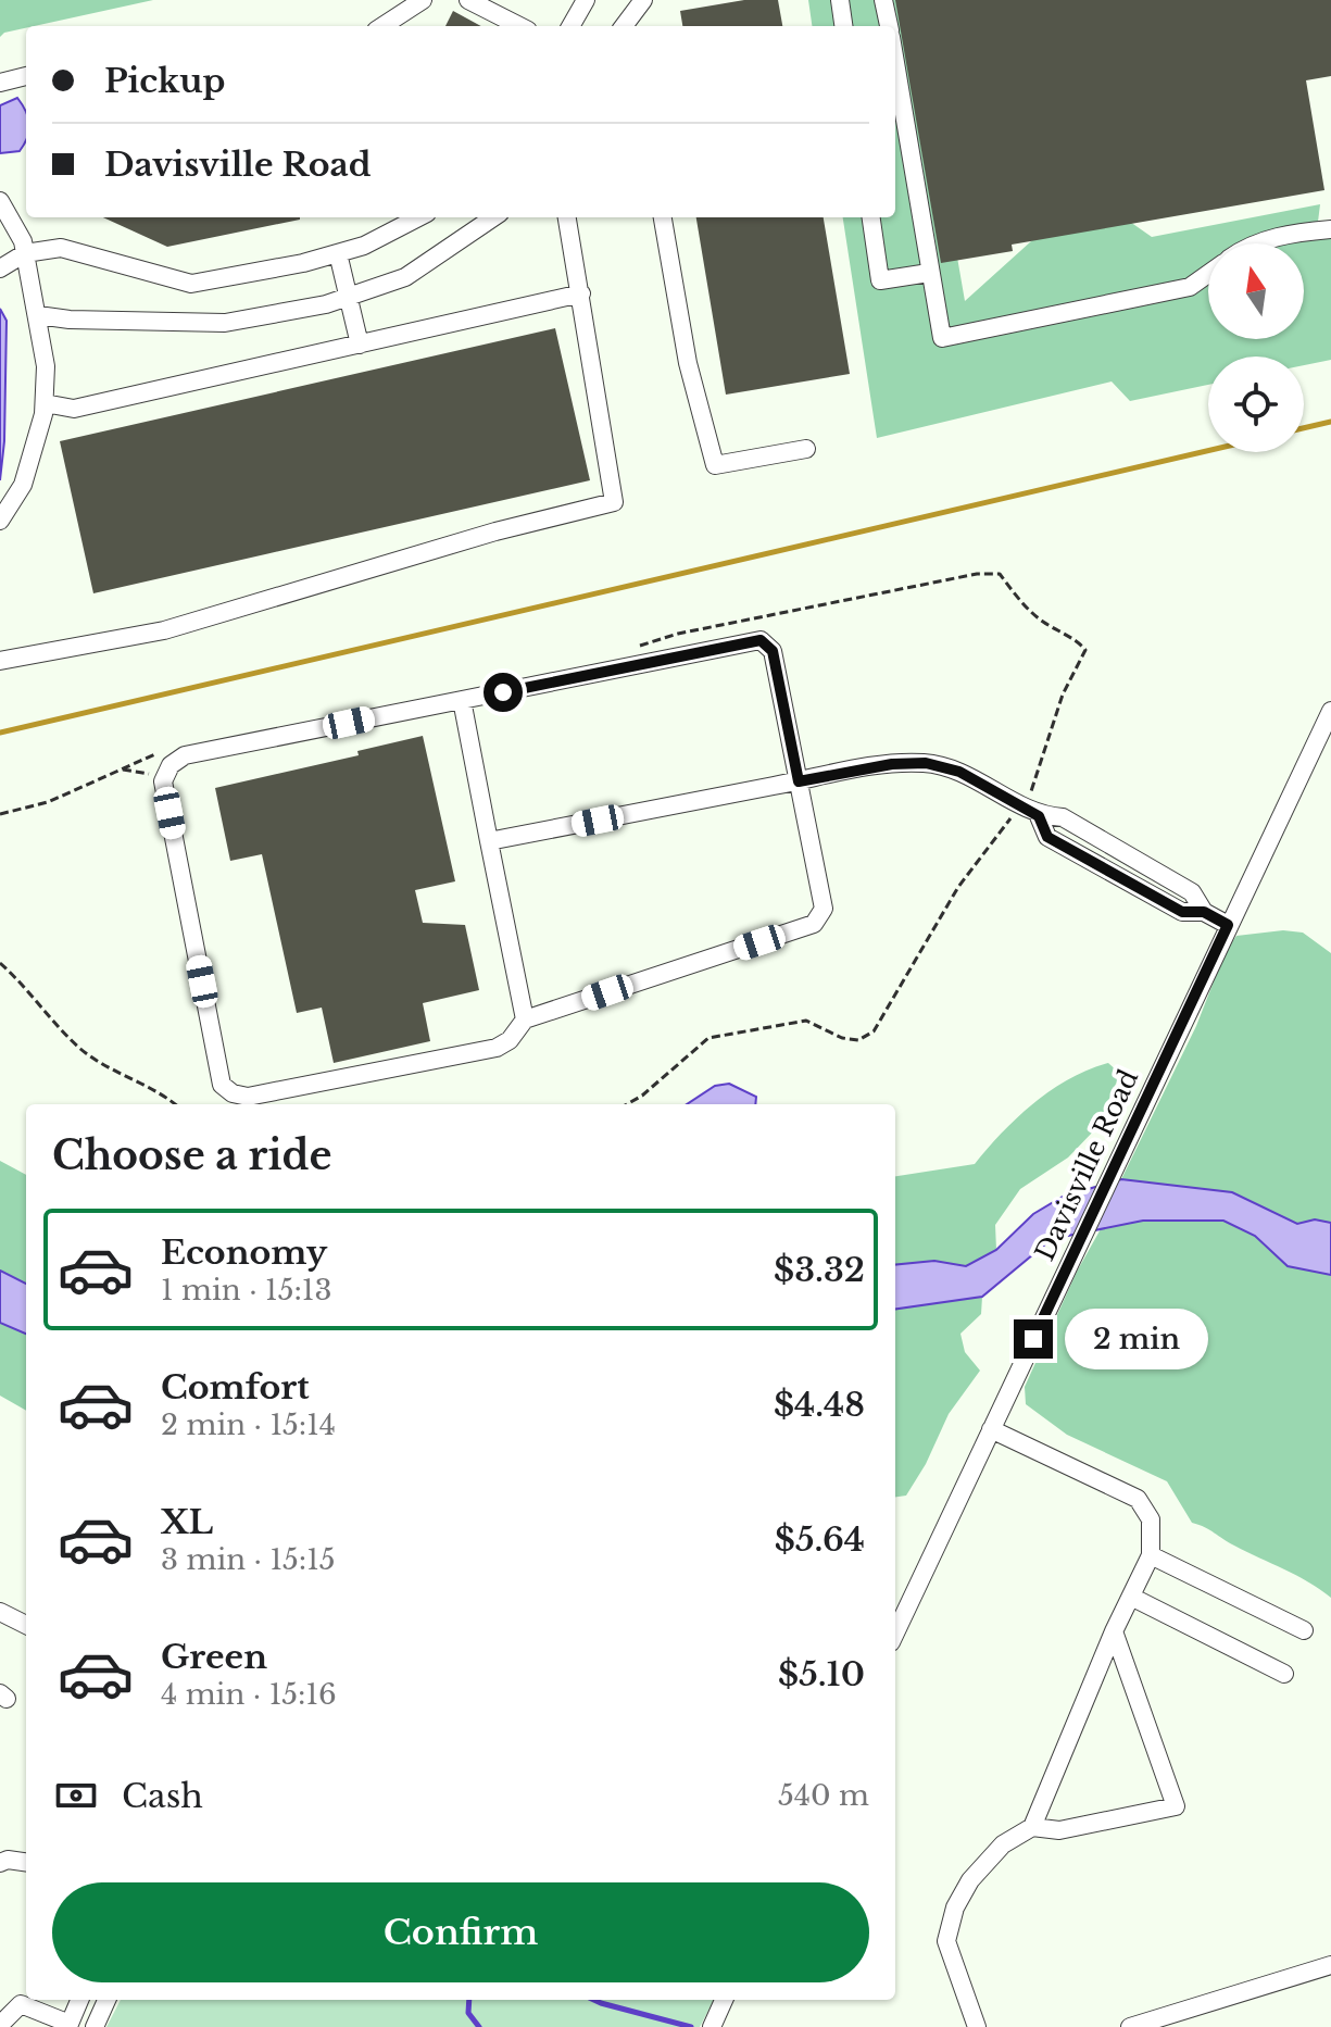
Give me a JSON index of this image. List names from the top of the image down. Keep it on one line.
{"streets":{"street":["Davisville Road"]},"north":"top","page":{"banner":["Pickup","Davisville Road"],"heading":"Choose a ride","list":[{"name":"Economy","note":"1 min · 15:13","value":"$3.32"},{"name":"Comfort","note":"2 min · 15:14","value":"$4.48"},{"name":"XL","note":"3 min · 15:15","value":"$5.64"},{"name":"Green","note":"4 min · 15:16","value":"$5.10"}],"bubble":"2 min","pay":["Cash","540 m"],"buttons":"Confirm"}}
